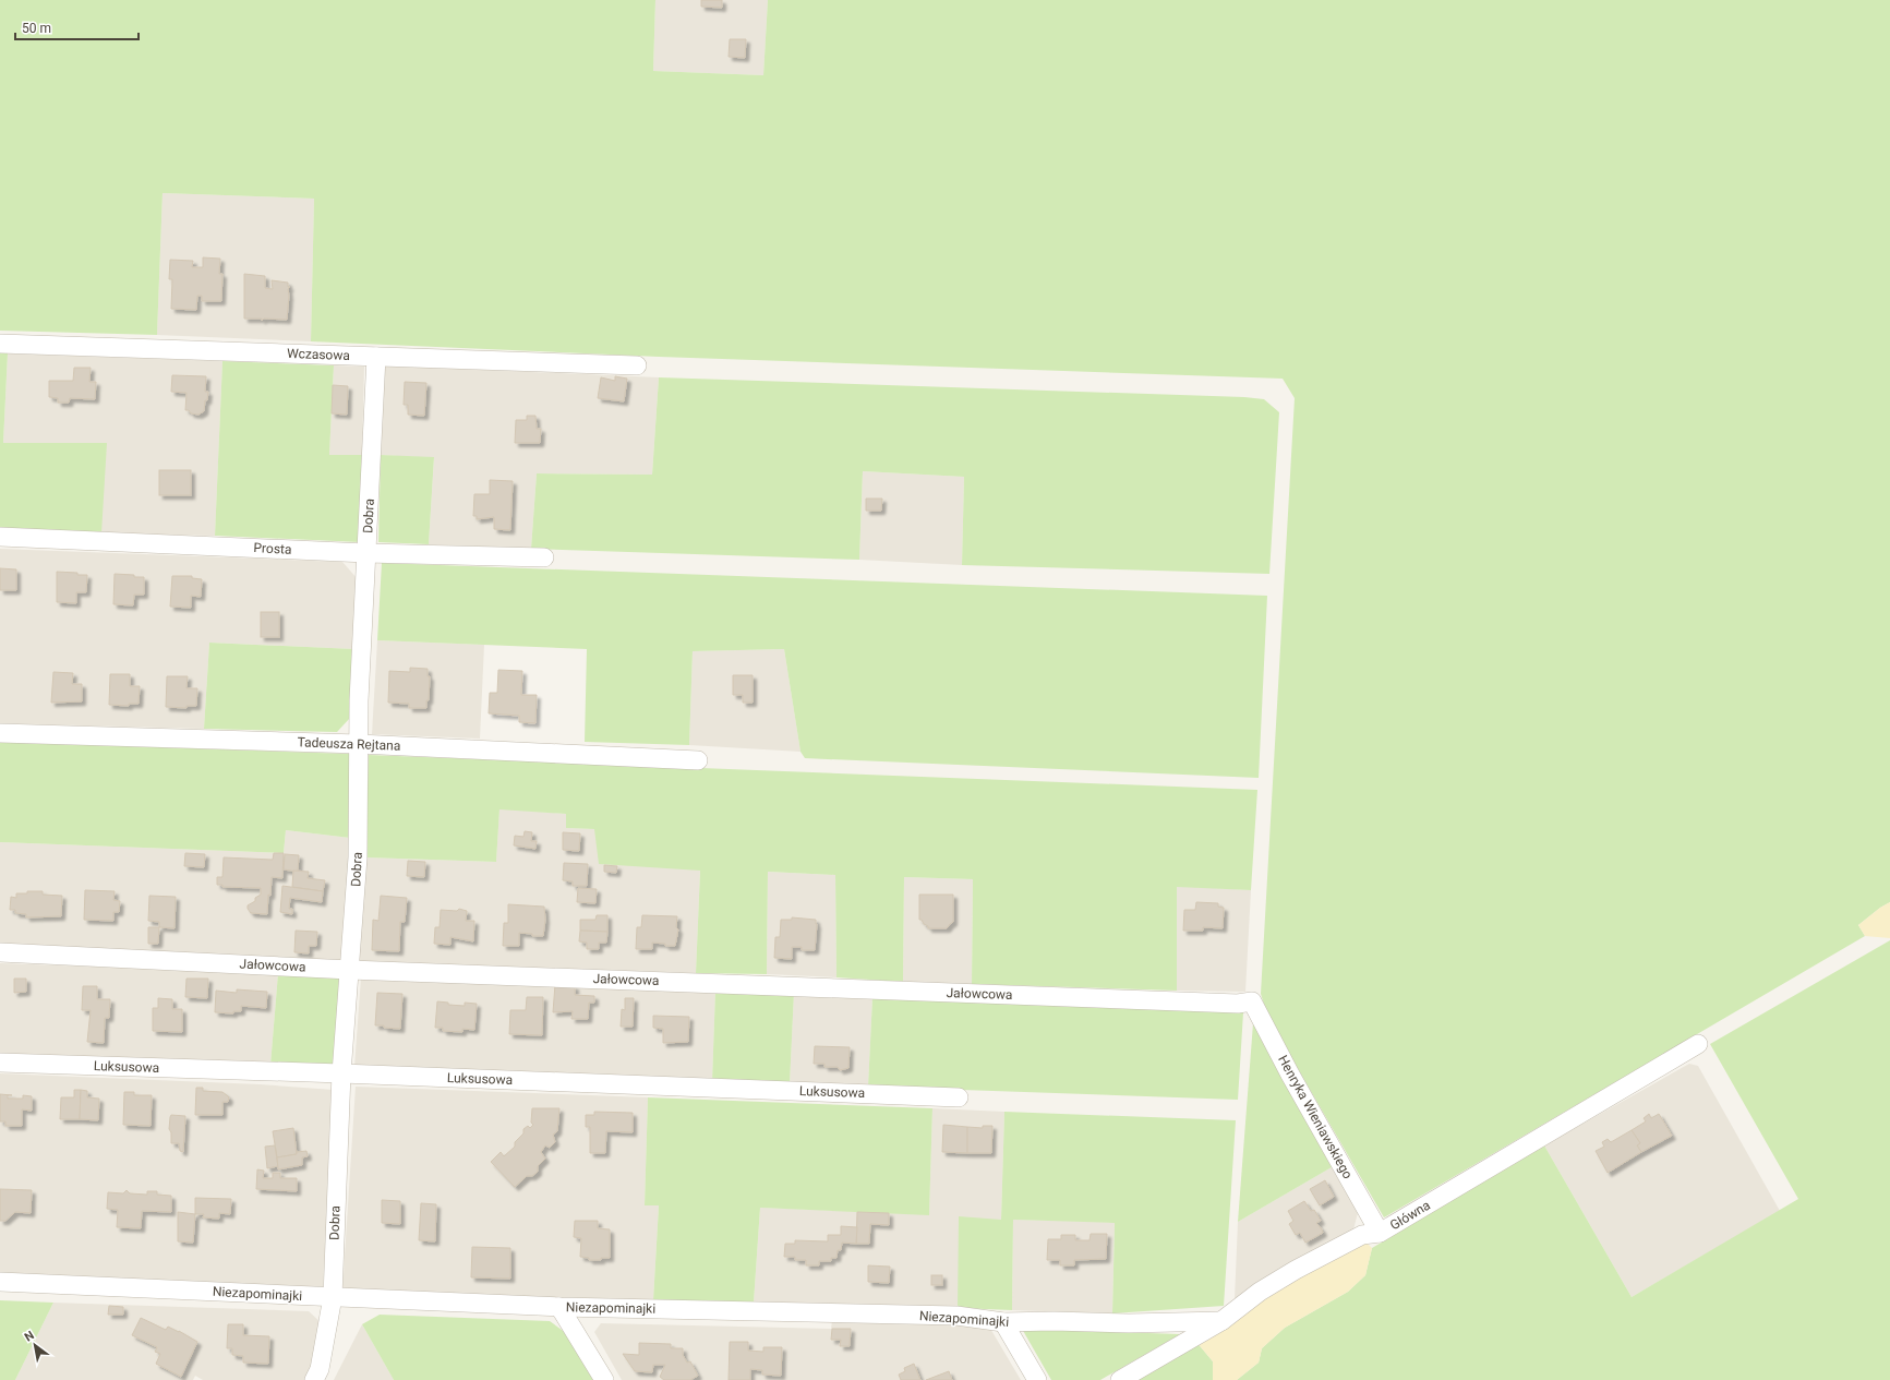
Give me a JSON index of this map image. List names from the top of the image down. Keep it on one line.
{"streets":{"street":["Wczasowa","Dobra","Prosta","Tadeusza Rejtana","Jałowcowa","Luksusowa","Henryka Wieniawskiego","Główna","Niezapominajki"]},"crossings":[["Wczasowa","Dobra"],["Dobra","Prosta"],["Dobra","Tadeusza Rejtana"],["Dobra","Jałowcowa"],["Dobra","Luksusowa"],["Dobra","Niezapominajki"],["Jałowcowa","Henryka Wieniawskiego"],["Henryka Wieniawskiego","Główna"],["Główna","Niezapominajki"]],"scale_bar":"50 m","north":"top left"}
